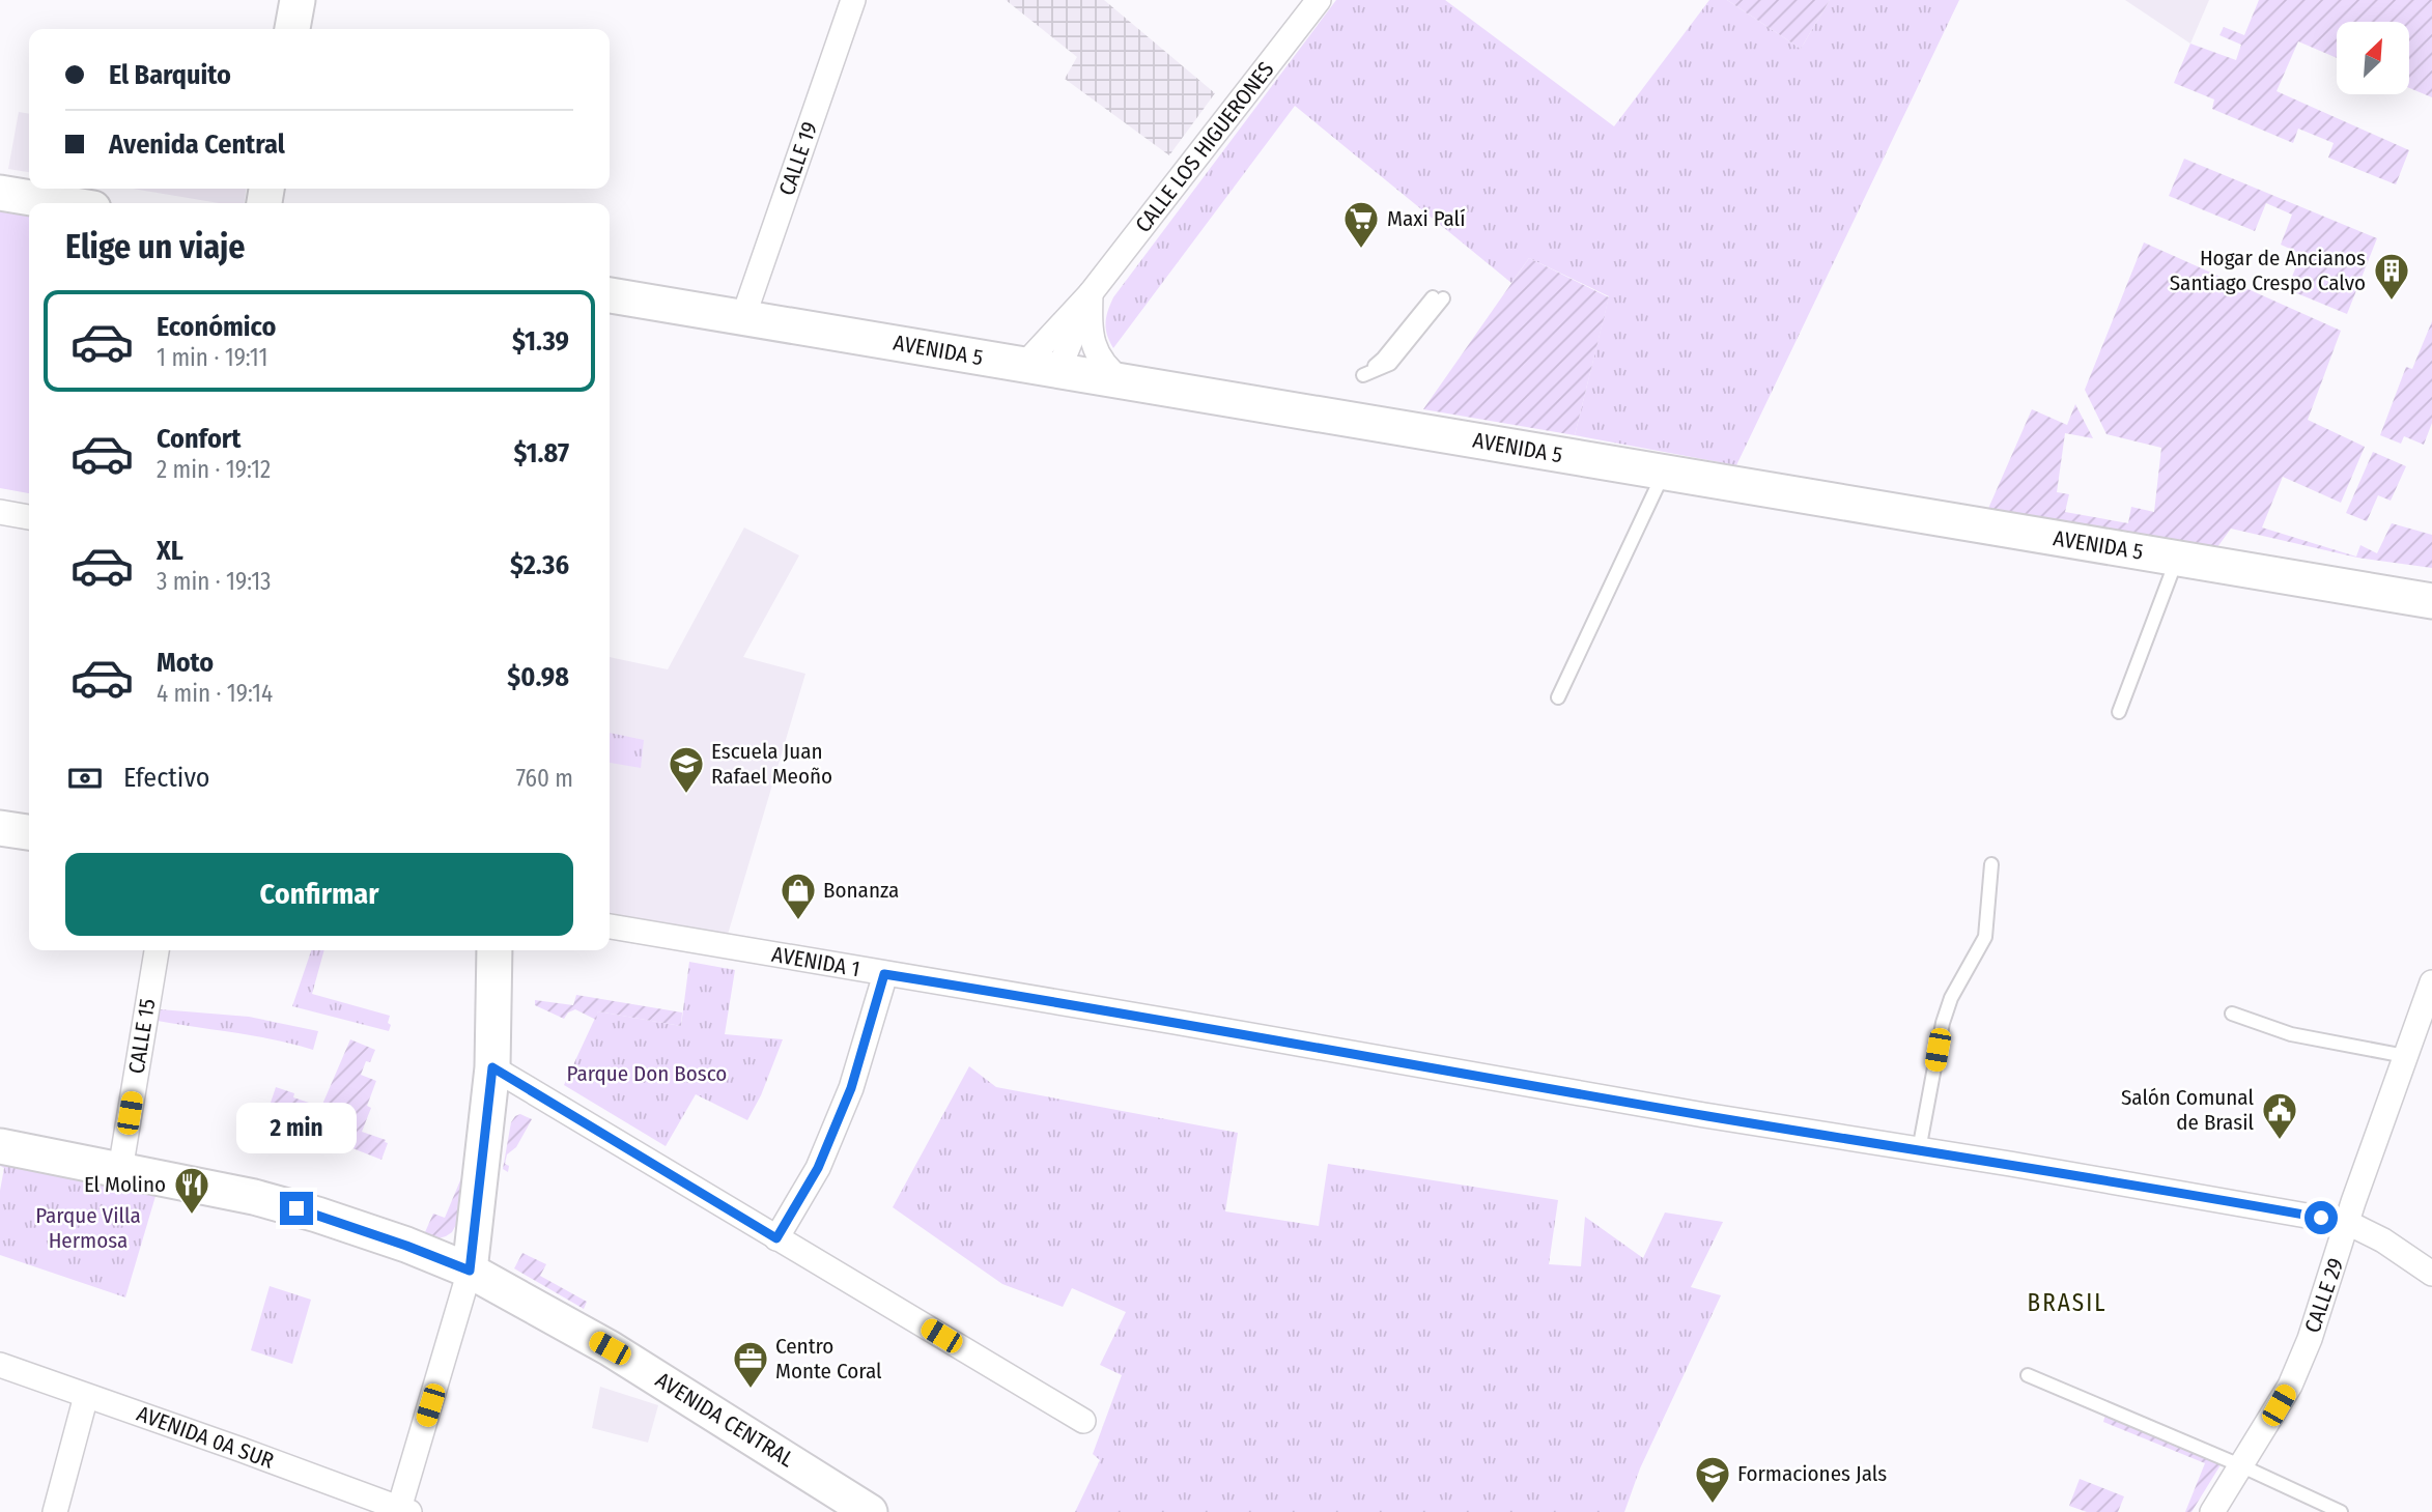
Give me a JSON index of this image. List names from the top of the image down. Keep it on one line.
{"streets":{"street":["CALLE LOS HIGUERONES","CALLE 19","AVENIDA 5","AVENIDA 1","CALLE 15","CALLE 29","AVENIDA CENTRAL","AVENIDA 0A SUR"]},"crossings":[["CALLE LOS HIGUERONES","AVENIDA 5"],["CALLE 19","AVENIDA 5"],["AVENIDA 1","CALLE 29"],["CALLE 15","AVENIDA CENTRAL"]],"districts":["BRASIL"],"parks":["Parque Don Bosco","Parque Villa Hermosa"],"places":{"supermarket":["Maxi Palí"],"building":["Hogar de Ancianos Santiago Crespo Calvo"],"school or university":["Escuela Juan Rafael Meoño","Formaciones Jals"],"shop":["Bonanza"],"public building":["Salón Comunal de Brasil"],"restaurant":["El Molino"],"office":["Centro Monte Coral"]},"north":"top right","page":{"banner":["El Barquito","Avenida Central"],"heading":"Elige un viaje","list":[{"name":"Económico","note":"1 min · 19:11","value":"$1.39"},{"name":"Confort","note":"2 min · 19:12","value":"$1.87"},{"name":"XL","note":"3 min · 19:13","value":"$2.36"},{"name":"Moto","note":"4 min · 19:14","value":"$0.98"}],"pay":["Efectivo","760 m"],"buttons":"Confirmar","bubble":"2 min"}}
